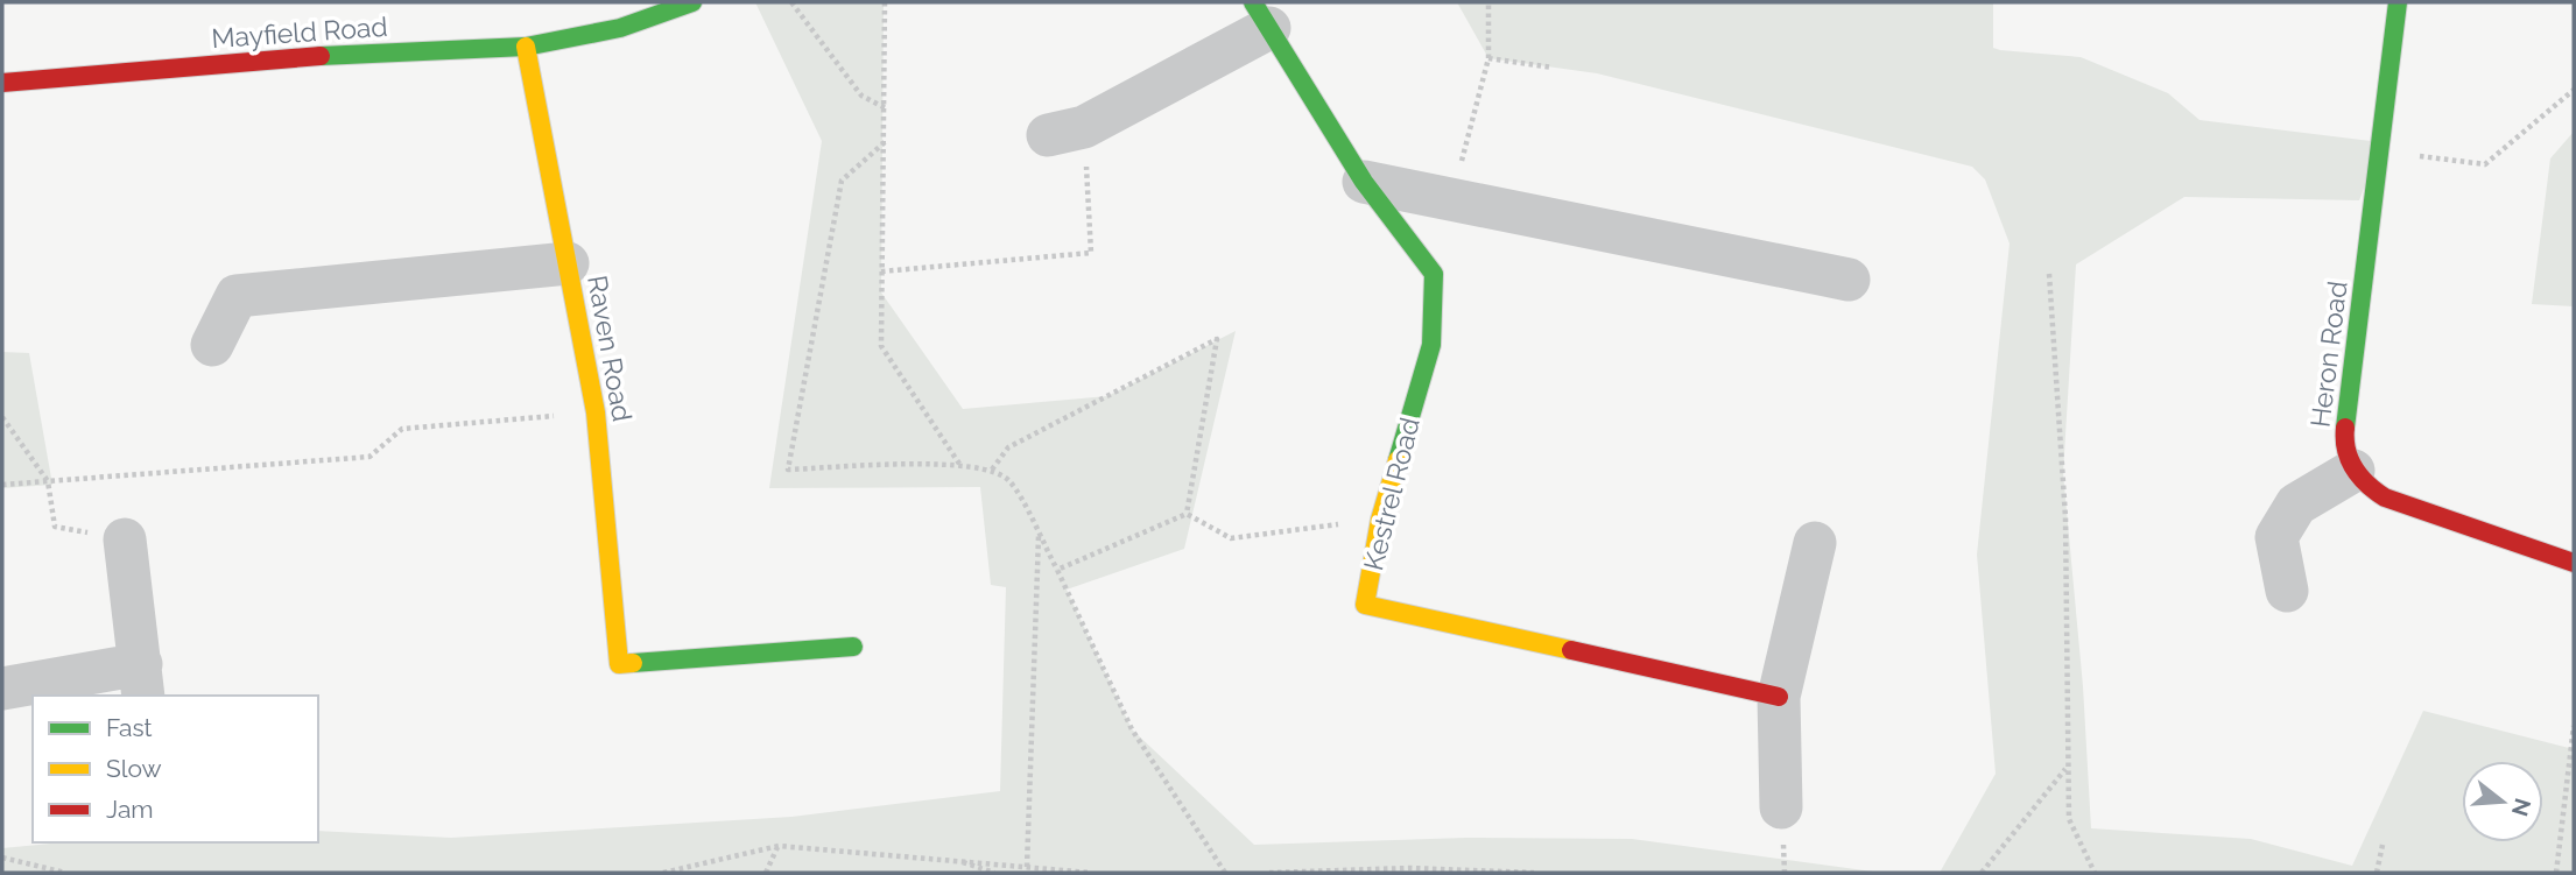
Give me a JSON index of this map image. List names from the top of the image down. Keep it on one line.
{"streets":{"street":["Mayfield Road","Raven Road","Heron Road","Kestrel Road"]},"crossings":[["Mayfield Road","Raven Road"]],"legend":["Fast","Slow","Jam"],"north":"right"}
